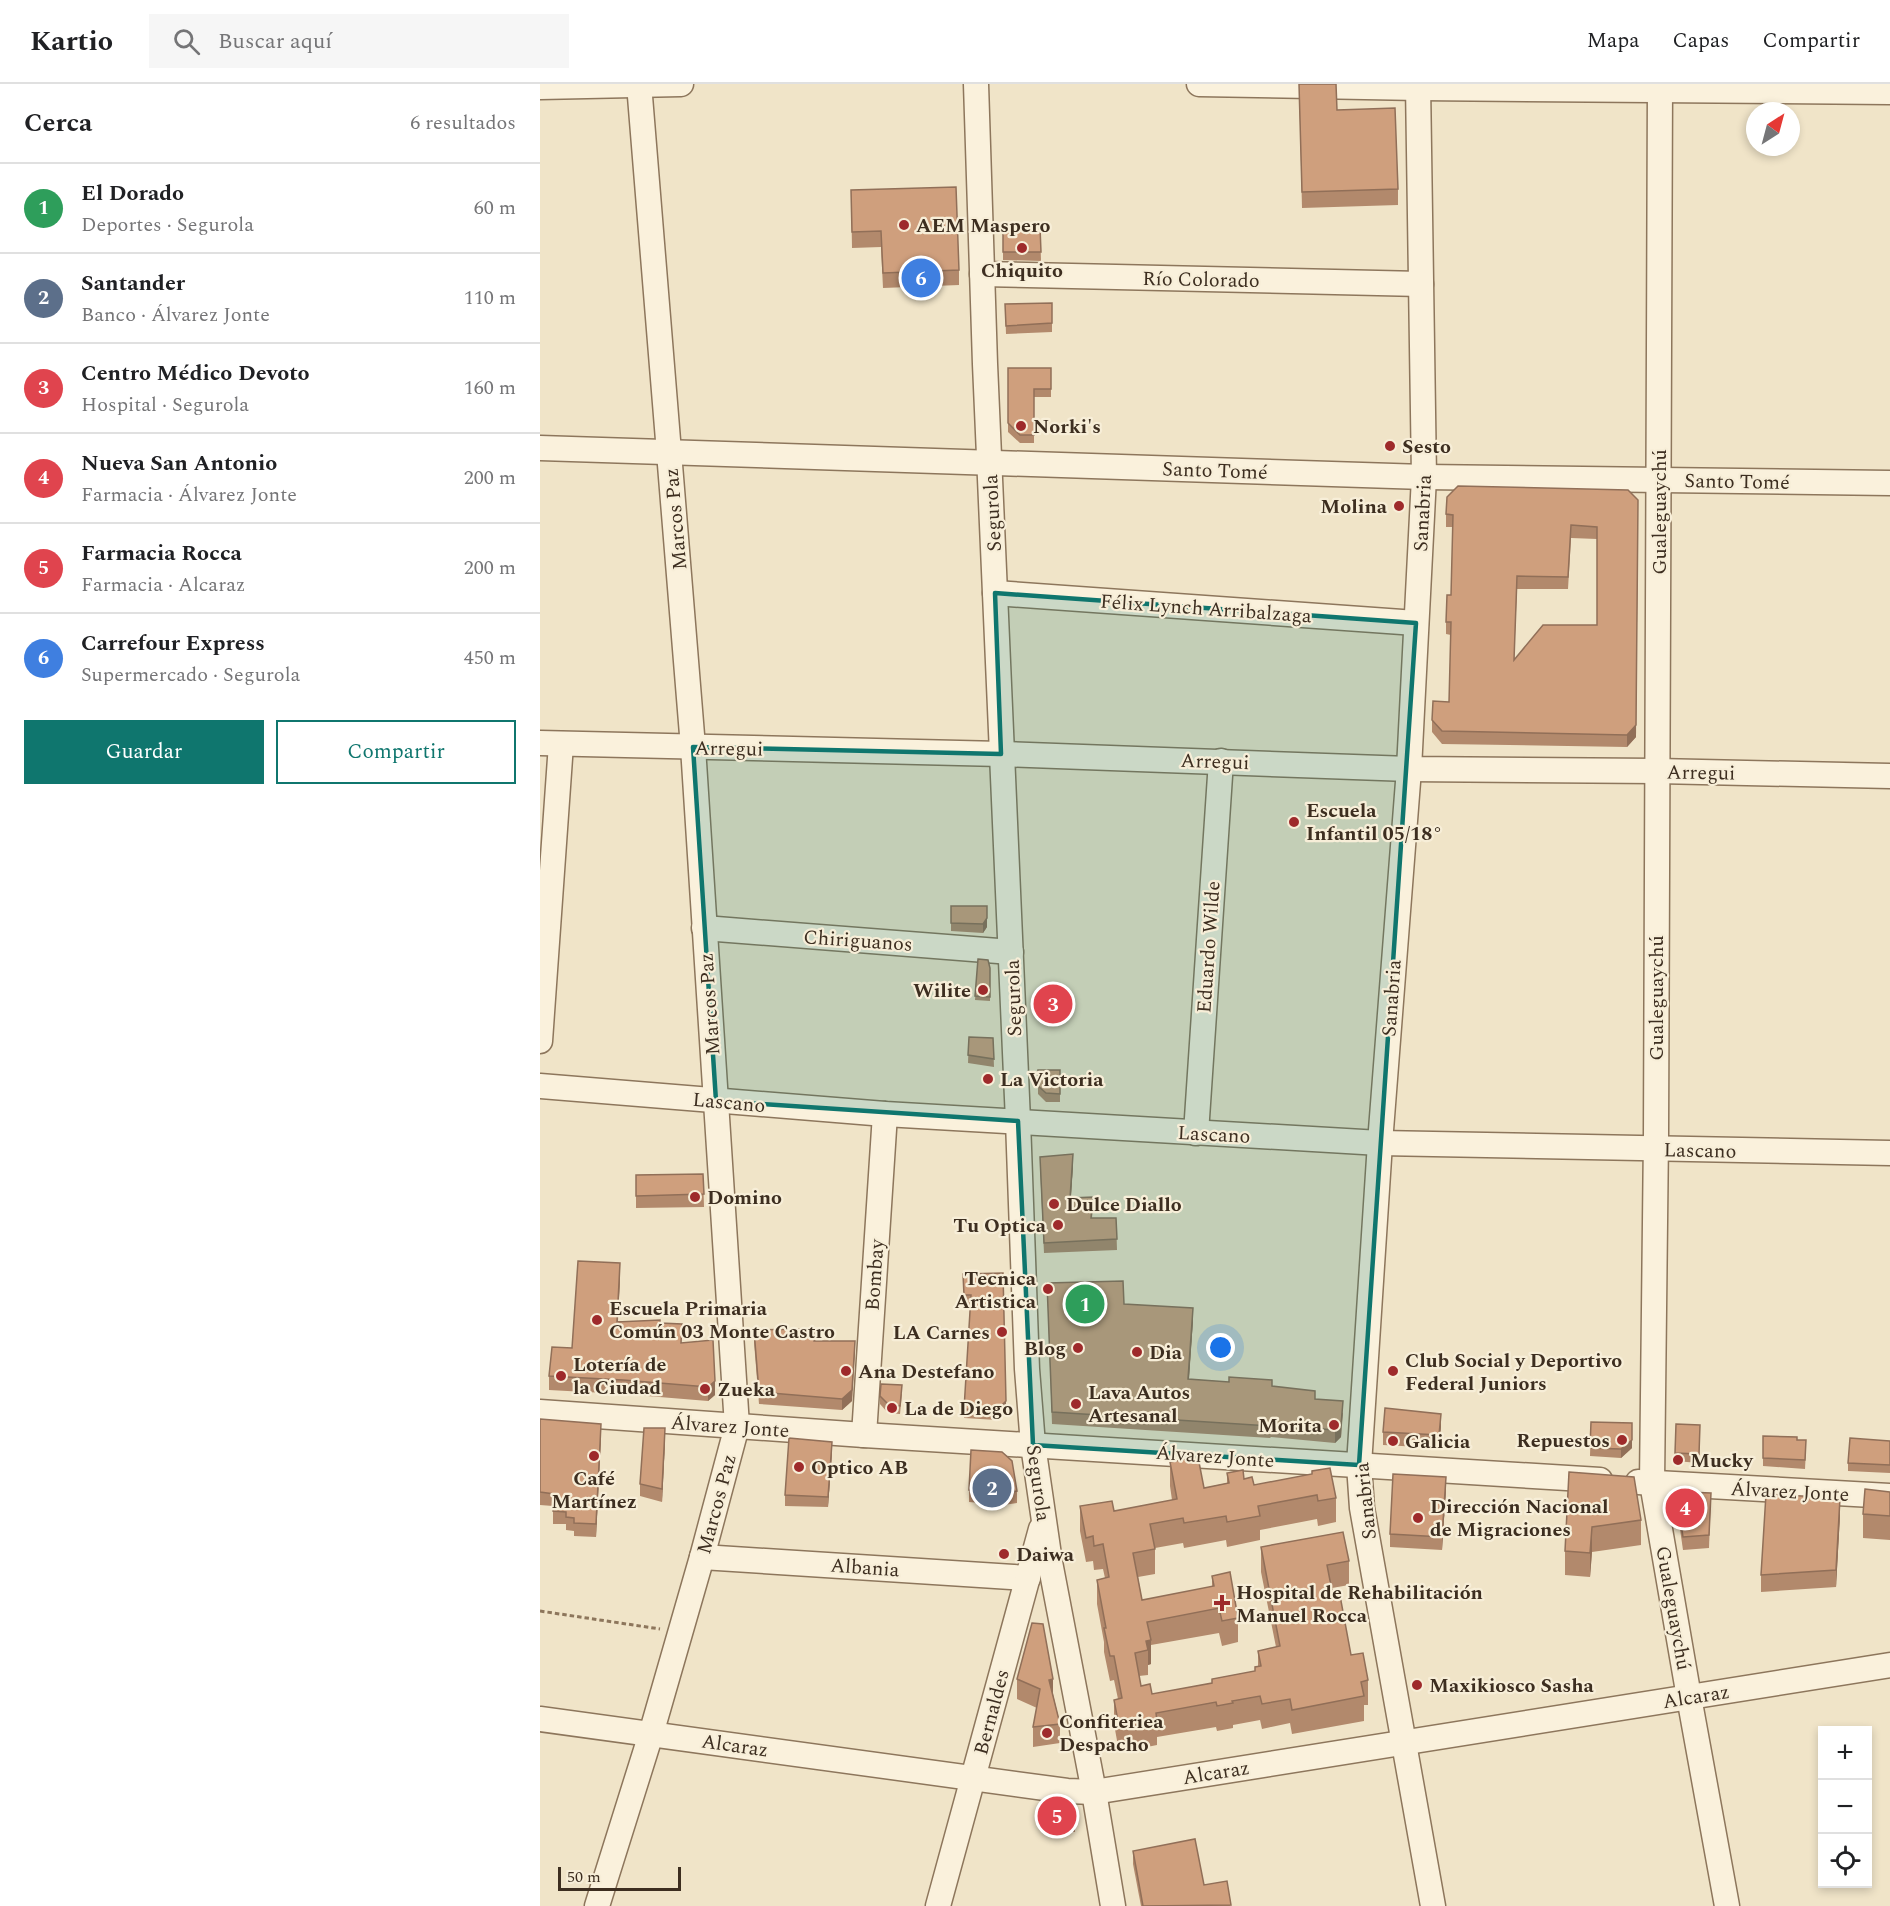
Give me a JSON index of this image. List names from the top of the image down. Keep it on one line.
{"streets":{"street":["Río Colorado","Santo Tomé","Gualeguaychú","Segurola","Sanabria","Marcos Paz","Félix Lynch Arribalzaga","Arregui","Chiriguanos","Eduardo Wilde","Lascano","Bombay","Álvarez Jonte","Albania","Alcaraz","Bernaldes"]},"crossings":[["Río Colorado","Segurola"],["Río Colorado","Sanabria"],["Santo Tomé","Gualeguaychú"],["Santo Tomé","Segurola"],["Santo Tomé","Sanabria"],["Santo Tomé","Marcos Paz"],["Gualeguaychú","Arregui"],["Gualeguaychú","Lascano"],["Gualeguaychú","Álvarez Jonte"],["Gualeguaychú","Alcaraz"],["Segurola","Félix Lynch Arribalzaga"],["Segurola","Arregui"],["Segurola","Chiriguanos"],["Segurola","Lascano"],["Segurola","Álvarez Jonte"],["Segurola","Alcaraz"],["Segurola","Bernaldes"],["Sanabria","Félix Lynch Arribalzaga"],["Sanabria","Arregui"],["Sanabria","Lascano"],["Sanabria","Álvarez Jonte"],["Sanabria","Alcaraz"],["Marcos Paz","Arregui"],["Marcos Paz","Chiriguanos"],["Marcos Paz","Lascano"],["Marcos Paz","Álvarez Jonte"],["Marcos Paz","Albania"],["Marcos Paz","Alcaraz"],["Arregui","Eduardo Wilde"],["Eduardo Wilde","Lascano"],["Lascano","Bombay"],["Bombay","Álvarez Jonte"],["Albania","Bernaldes"],["Alcaraz","Bernaldes"]],"places":{"other":["AEM Maspero","Chiquito","Norki's","Sesto","Molina","Escuela Infantil 05/18°","Wilite","La Victoria","Domino","Dulce Diallo","Tu Optica","Tecnica Artistica","Escuela Primaria Común 03 Monte Castro","LA Carnes","Blog","Dia","Ana Destefano","Club Social y Deportivo Federal Juniors","Lotería de la Ciudad","Zueka","Lava Autos Artesanal","La de Diego","Morita","Repuestos","Galicia","Café Martínez","Mucky","Optico AB","Dirección Nacional de Migraciones","Daiwa","Maxikiosco Sasha","Confiteriea Despacho"],"health":["Hospital de Rehabilitación Manuel Rocca"]},"scale_bar":"50 m","north":"top right","page":{"header":"Kartio","search":"Buscar aquí","nav":["Mapa","Capas","Compartir"],"heading":["Cerca","6 resultados"],"list":[{"mark":"1","name":"El Dorado","note":"Deportes · Segurola","value":"60 m"},{"mark":"2","name":"Santander","note":"Banco · Álvarez Jonte","value":"110 m"},{"mark":"3","name":"Centro Médico Devoto","note":"Hospital · Segurola","value":"160 m"},{"mark":"4","name":"Nueva San Antonio","note":"Farmacia · Álvarez Jonte","value":"200 m"},{"mark":"5","name":"Farmacia Rocca","note":"Farmacia · Alcaraz","value":"200 m"},{"mark":"6","name":"Carrefour Express","note":"Supermercado · Segurola","value":"450 m"}],"pins":["6","3","1","2","4","5"],"buttons":["Guardar","Compartir"],"map_buttons":["+","−"],"scale":"50 m"}}
